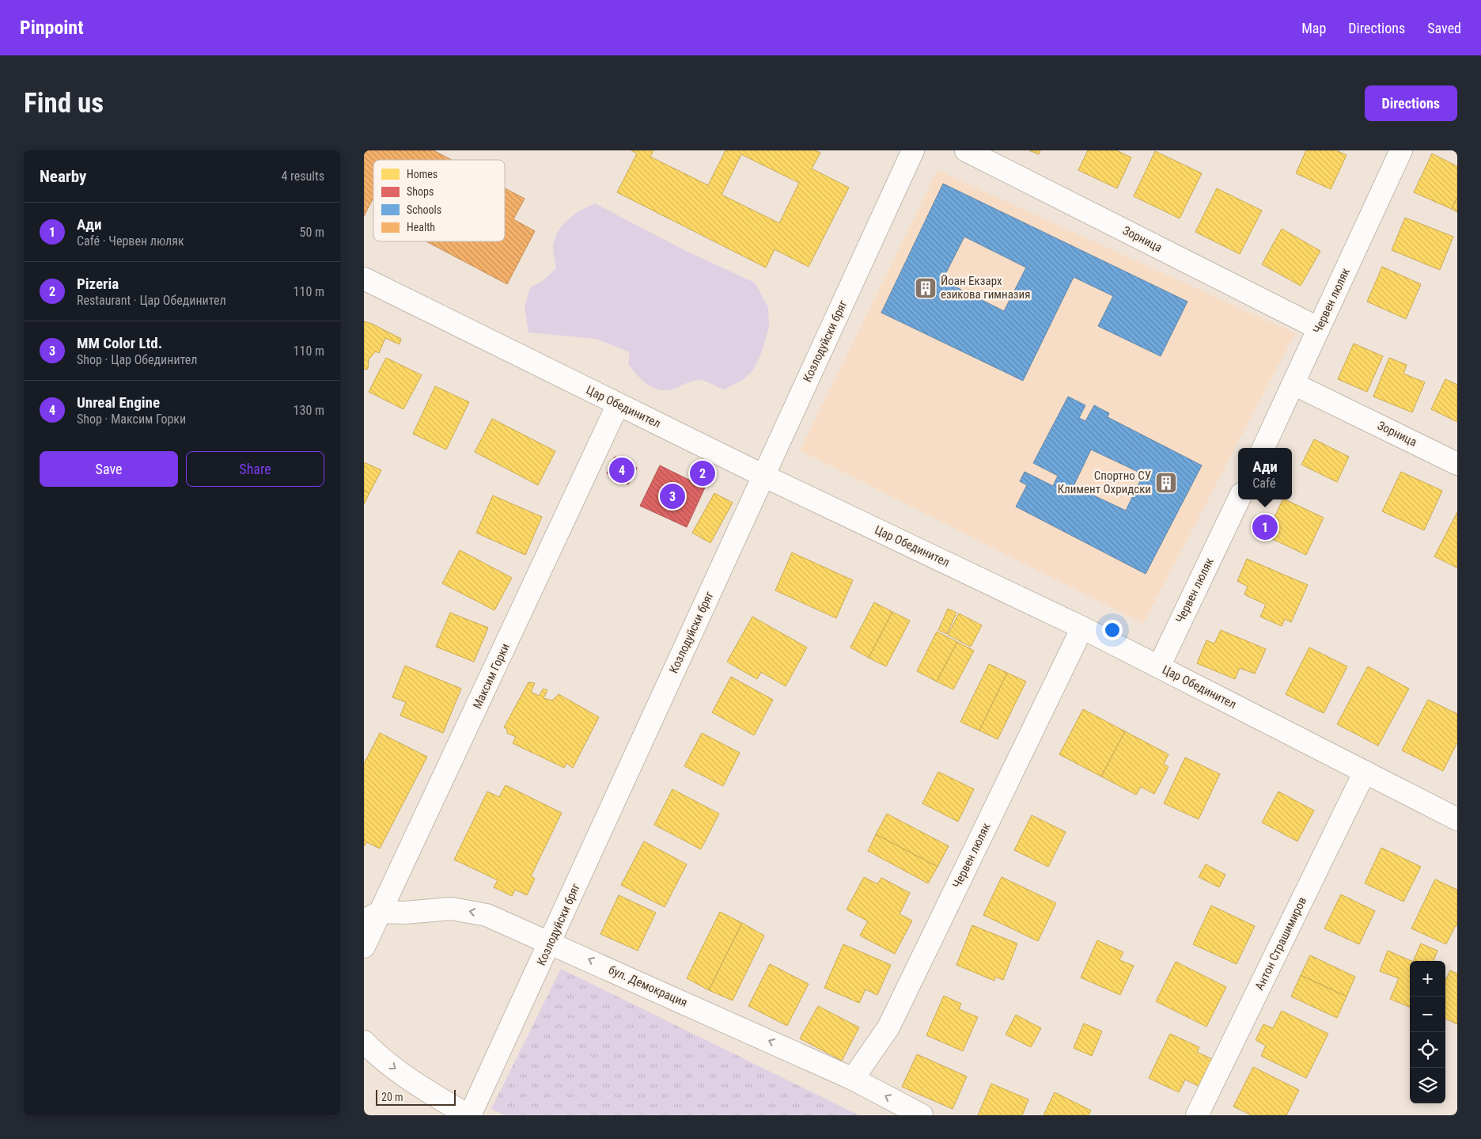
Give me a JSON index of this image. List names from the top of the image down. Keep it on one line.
{"streets":{"street":["Зорница","Червен люляк","Козлодуйски бряг","Цар Обединител","Максим Горки","Антон Страшимиров","бул. Демокрация"]},"crossings":[["Зорница","Червен люляк"],["Червен люляк","Цар Обединител"],["Червен люляк","бул. Демокрация"],["Козлодуйски бряг","Цар Обединител"],["Козлодуйски бряг","бул. Демокрация"],["Цар Обединител","Максим Горки"],["Цар Обединител","Антон Страшимиров"],["Максим Горки","бул. Демокрация"]],"one_way":["бул. Демокрация"],"places":{"building":["Йоан Екзарх езикова гимназия","Спортно СУ Климент Охридски"]},"legend":["Homes","Shops","Schools","Health"],"scale_bar":"20 m","page":{"header":"Pinpoint","nav":["Map","Directions","Saved"],"buttons":["Directions",["Save","Share"]],"title":"Find us","heading":["Nearby","4 results"],"list":[{"mark":"1","name":"Ади","note":"Café · Червен люляк","value":"50 m"},{"mark":"2","name":"Pizeria","note":"Restaurant · Цар Обединител","value":"110 m"},{"mark":"3","name":"MM Color Ltd.","note":"Shop · Цар Обединител","value":"110 m"},{"mark":"4","name":"Unreal Engine","note":"Shop · Максим Горки","value":"130 m"}],"popup":["Ади","Café"],"pins":["4","2","3","1"],"map_buttons":["+","−"],"scale":"20 m"}}
